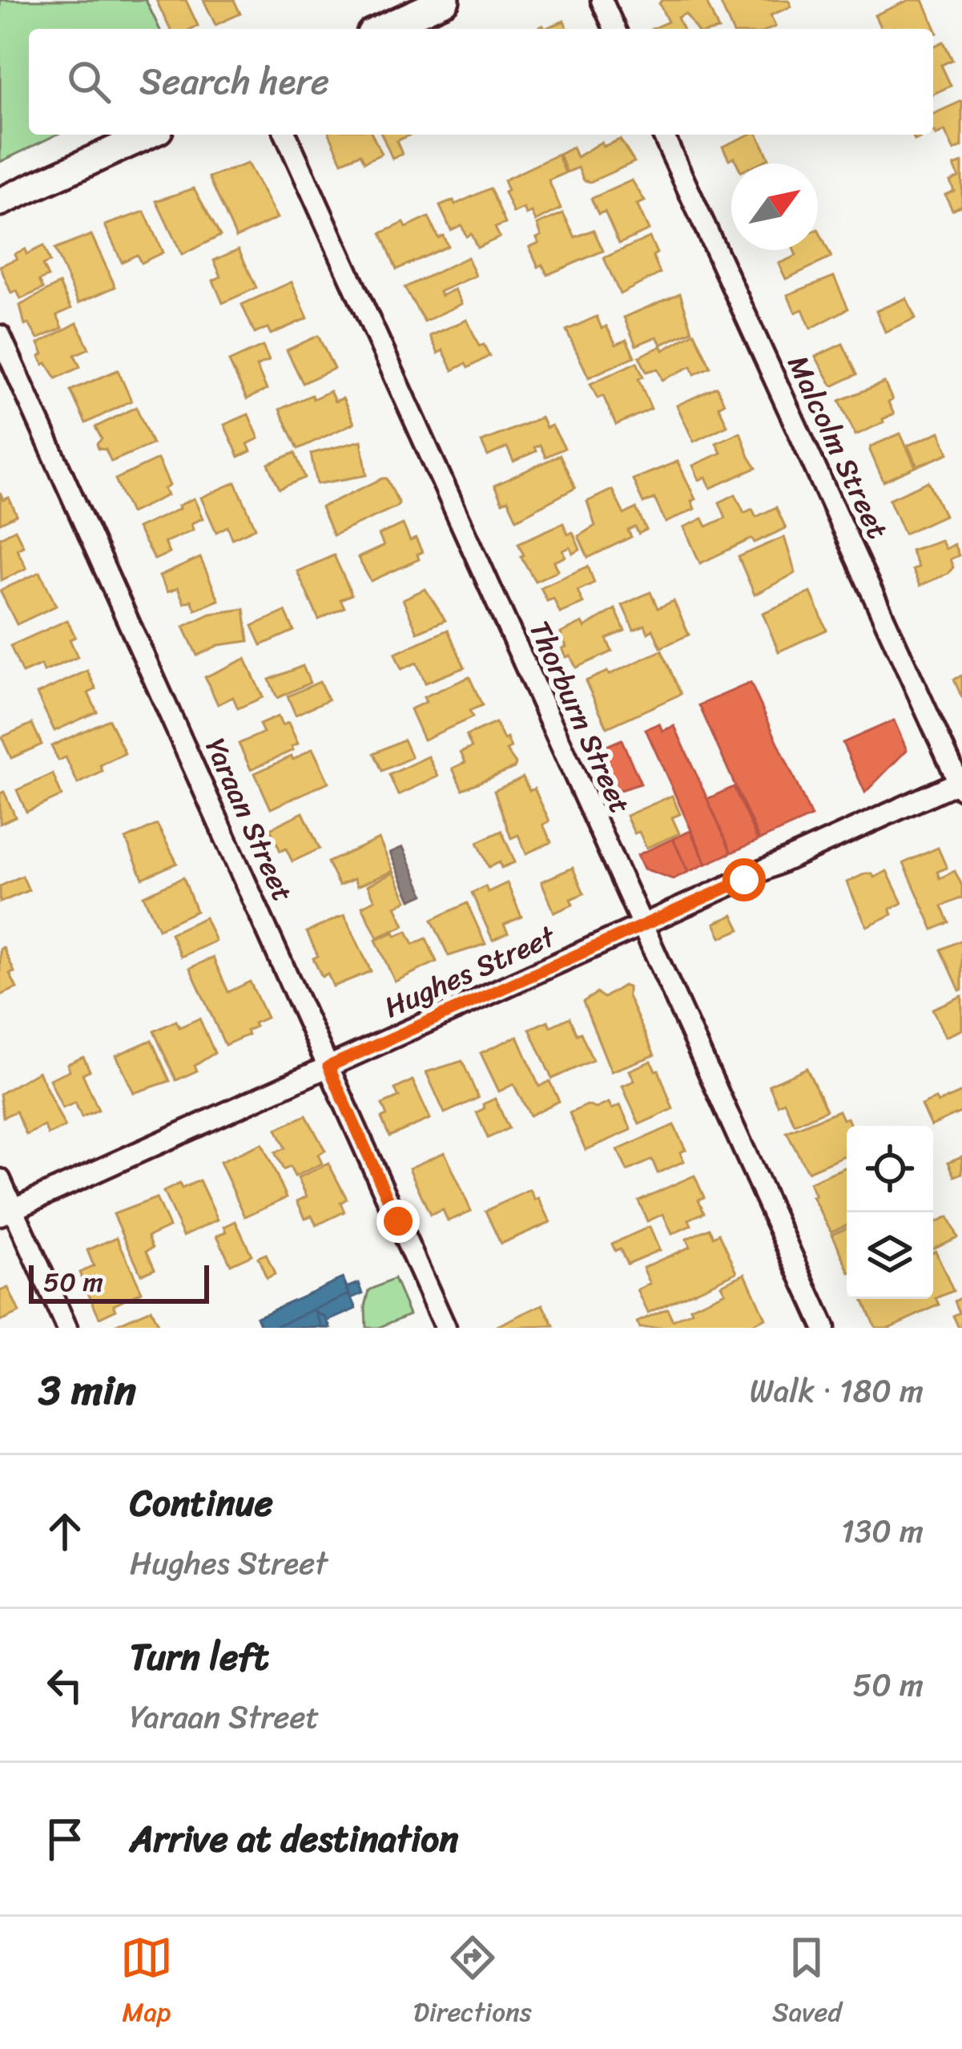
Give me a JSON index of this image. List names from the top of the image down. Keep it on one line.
{"streets":{"street":["Malcolm Street","Thorburn Street","Yaraan Street","Hughes Street"]},"crossings":[["Malcolm Street","Hughes Street"],["Thorburn Street","Hughes Street"],["Yaraan Street","Hughes Street"]],"scale_bar":"50 m","north":"top right","page":{"search":"Search here","scale":"50 m","heading":["3 min","Walk · 180 m"],"list":[["Continue","Hughes Street","130 m"],["Turn left","Yaraan Street","50 m"],"Arrive at destination"],"nav":["Map","Directions","Saved"]}}
